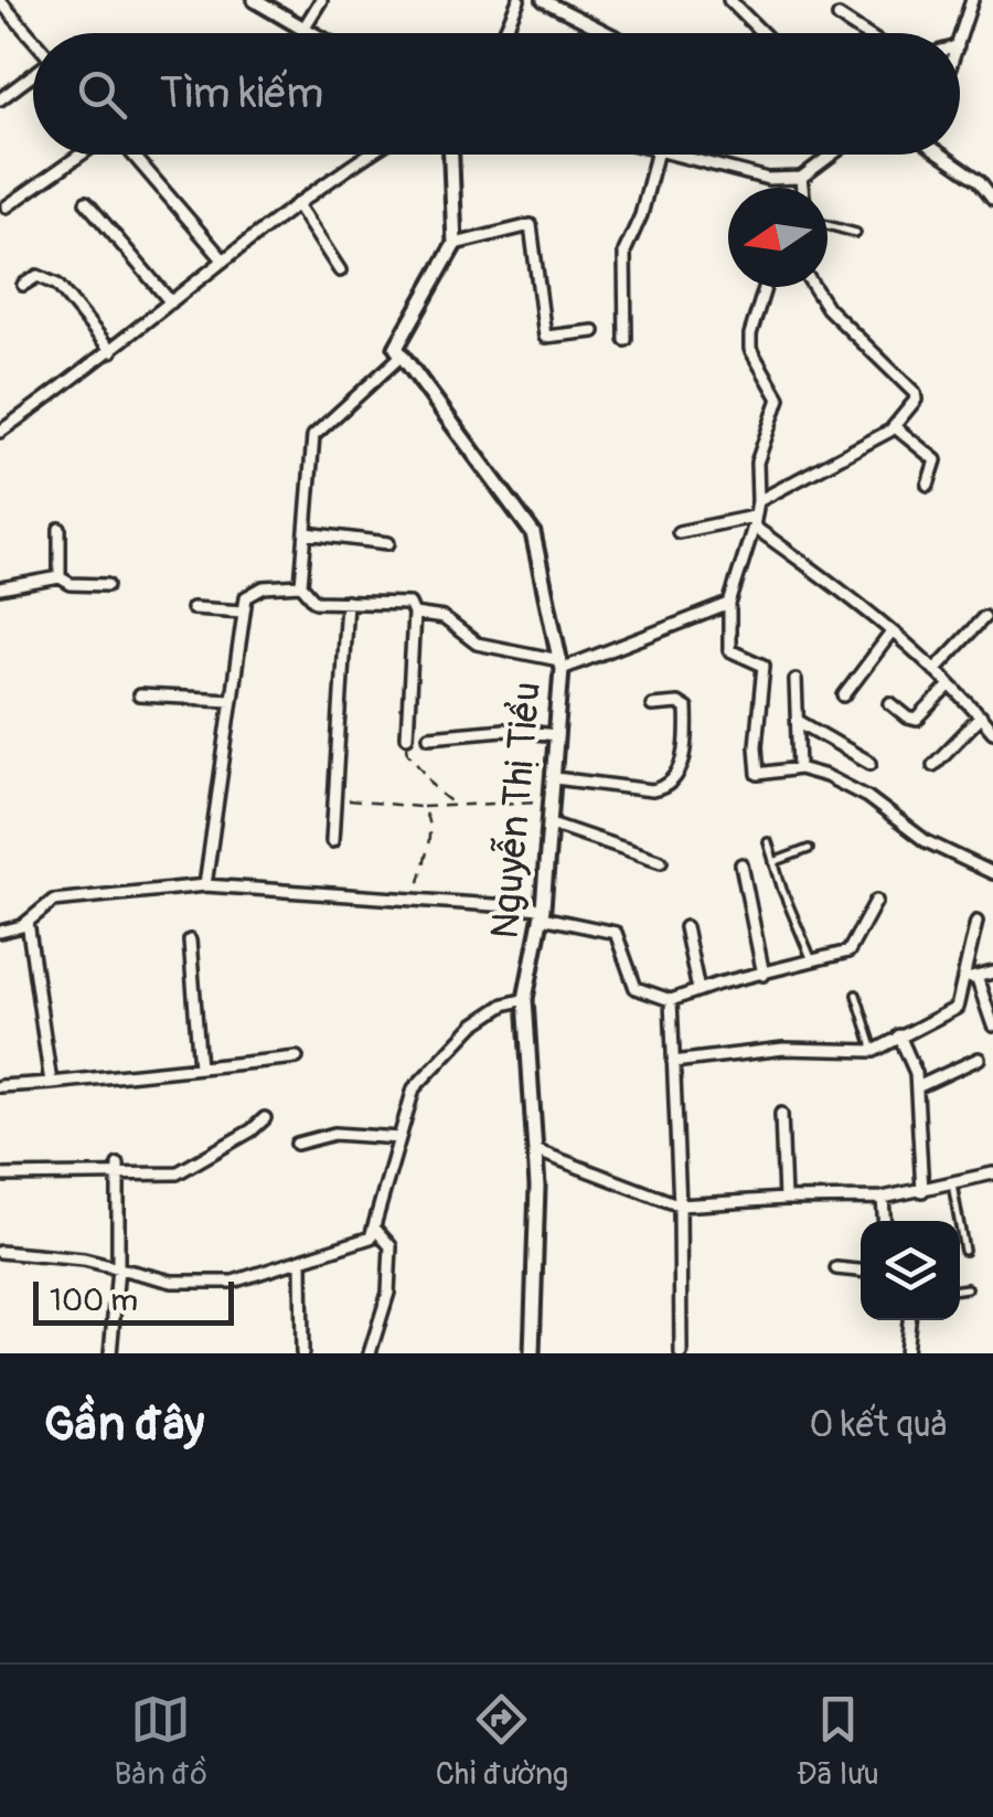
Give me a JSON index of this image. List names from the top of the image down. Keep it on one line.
{"streets":{"street":["Nguyễn Thị Tiểu"]},"scale_bar":"100 m","north":"left","page":{"search":"Tìm kiếm","scale":"100 m","heading":["Gần đây","0 kết quả"],"nav":["Bản đồ","Chỉ đường","Đã lưu"]}}
